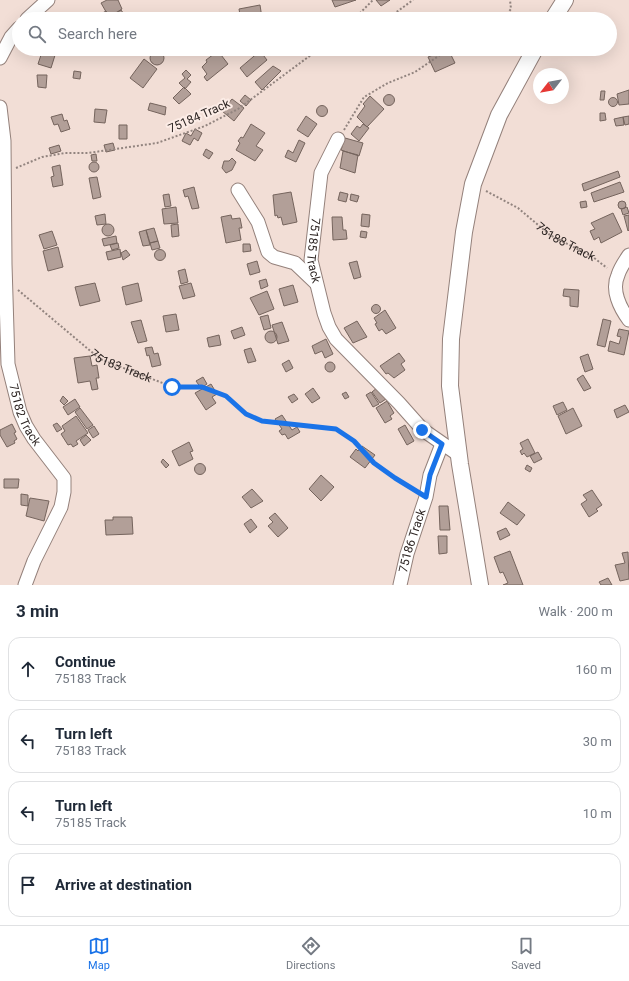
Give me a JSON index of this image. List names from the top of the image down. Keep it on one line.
{"streets":{"street":["75185 Track","75182 Track","75186 Track"],"path":["75184 Track","75188 Track","75183 Track"]},"crossings":[["75184 Track","75182 Track"],["75183 Track","75186 Track"]],"north":"bottom left","page":{"search":"Search here","heading":["3 min","Walk · 200 m"],"list":[["Continue","75183 Track","160 m"],["Turn left","75183 Track","30 m"],["Turn left","75185 Track","10 m"],"Arrive at destination"],"nav":["Map","Directions","Saved"]}}
